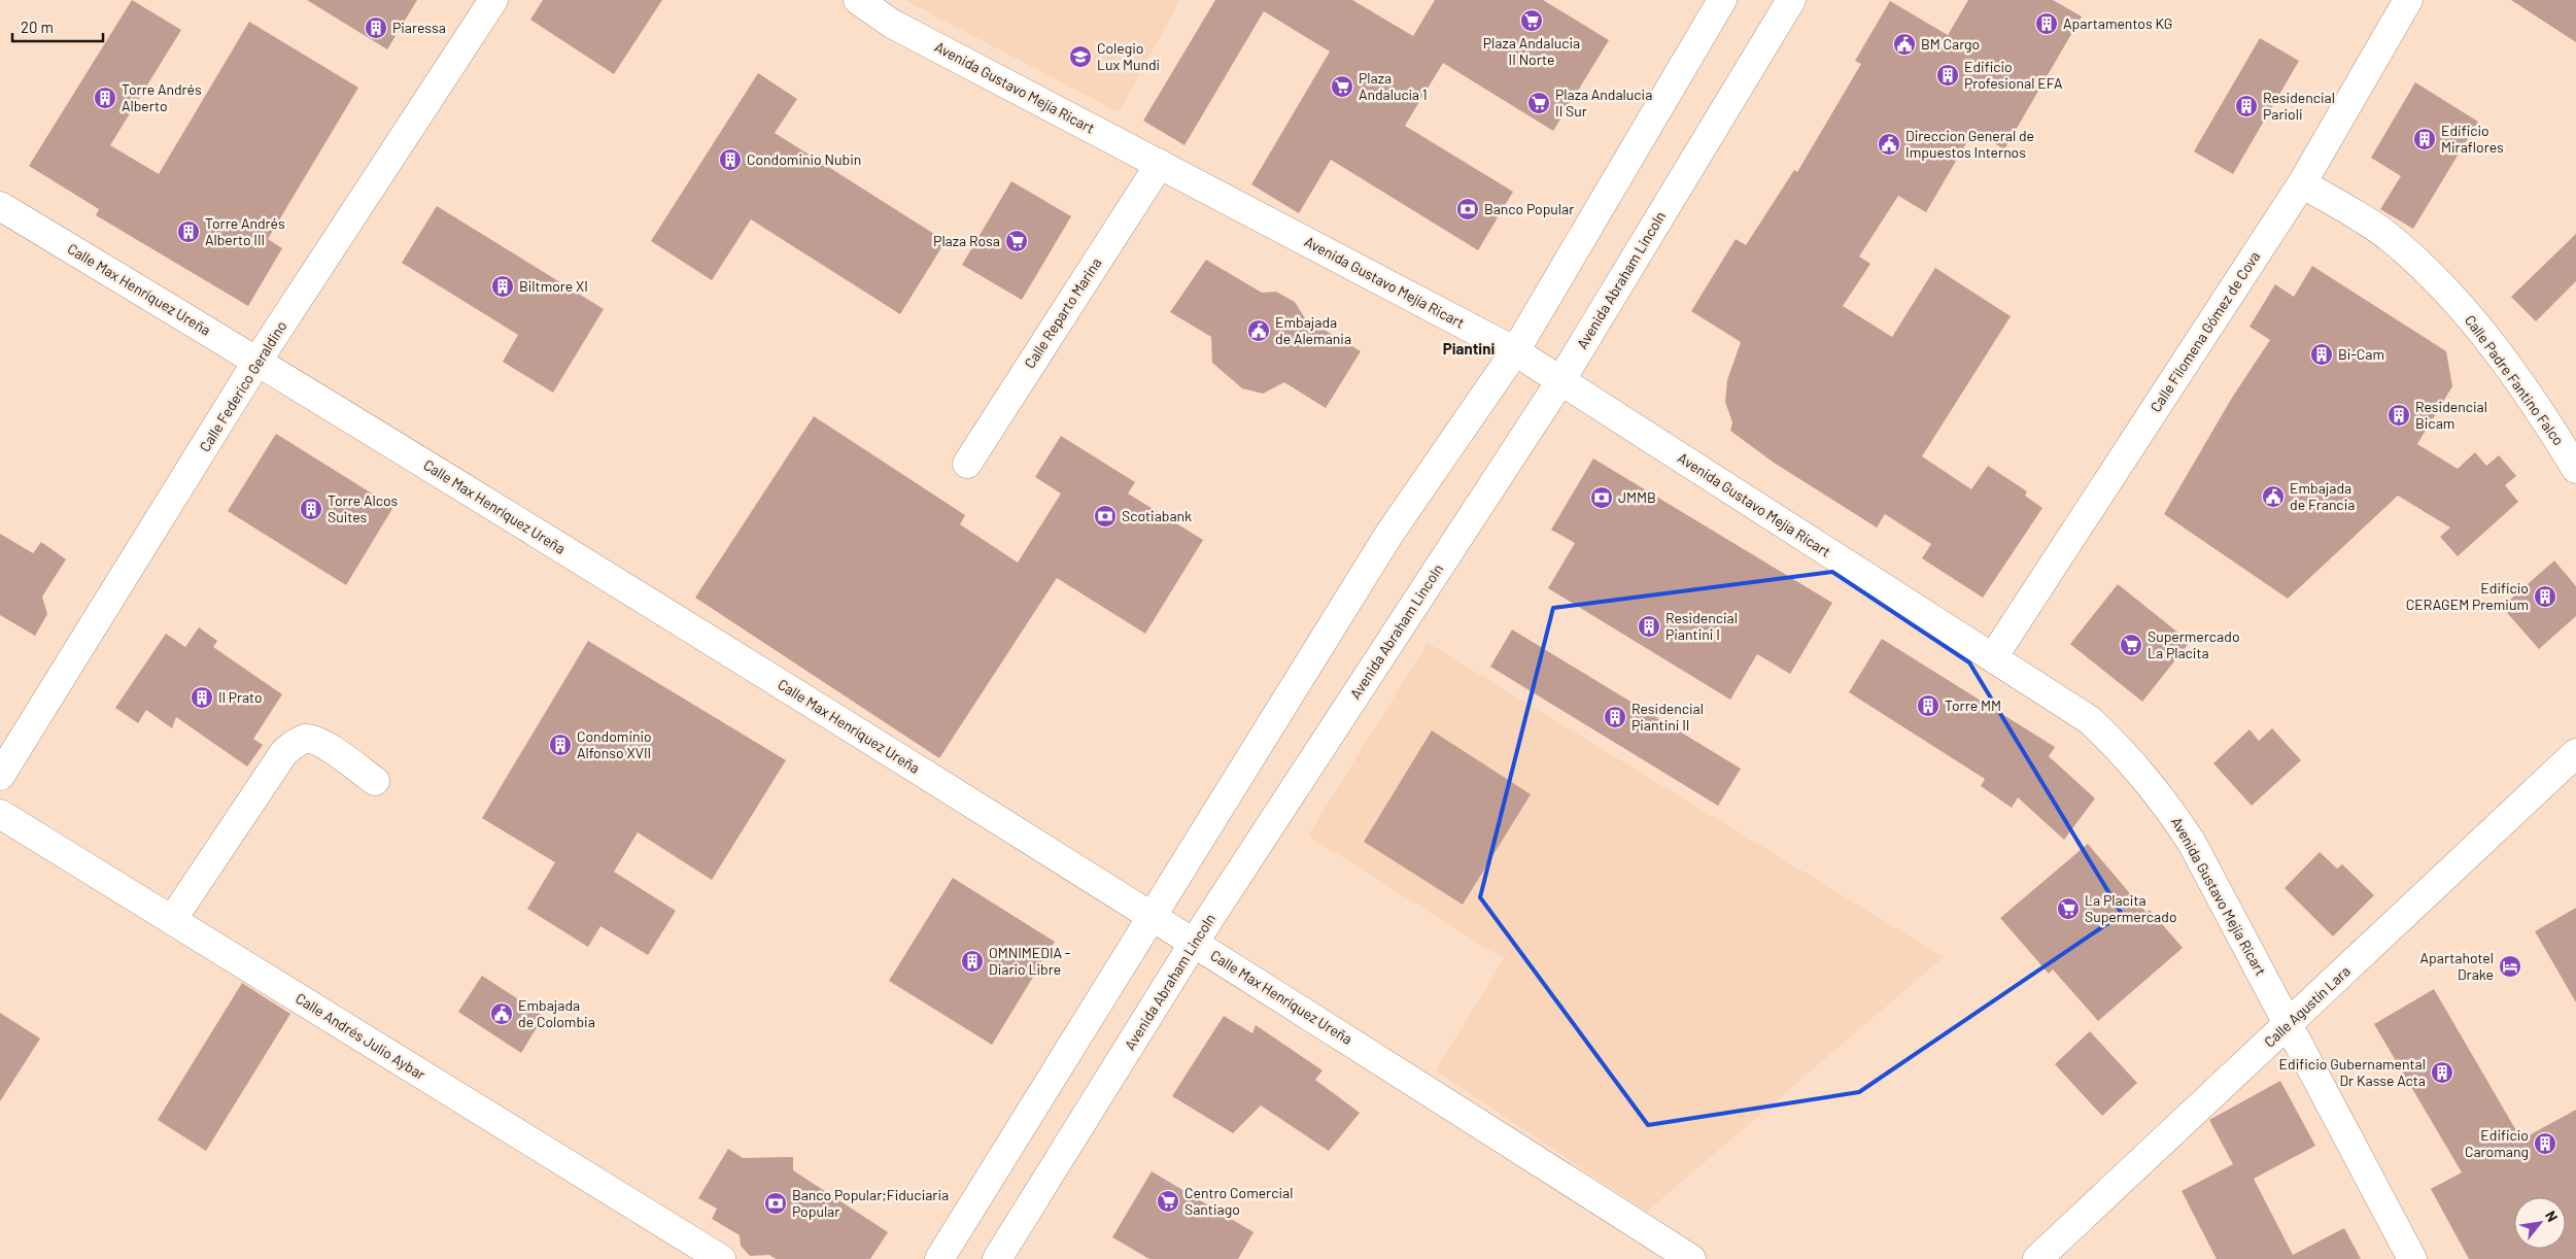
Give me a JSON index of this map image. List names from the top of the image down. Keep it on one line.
{"streets":{"street":["Avenida Gustavo Mejía Ricart","Avenida Abraham Lincoln","Calle Max Henríquez Ureña","Calle Reparto Marina","Calle Filomena Gómez de Cova","Calle Padre Fantino Falco","Calle Federico Geraldino","Calle Agustín Lara","Calle Andrés Julio Aybar"]},"crossings":[["Avenida Gustavo Mejía Ricart","Avenida Abraham Lincoln"],["Avenida Gustavo Mejía Ricart","Calle Reparto Marina"],["Avenida Gustavo Mejía Ricart","Calle Filomena Gómez de Cova"],["Avenida Gustavo Mejía Ricart","Calle Agustín Lara"],["Avenida Abraham Lincoln","Calle Max Henríquez Ureña"],["Calle Max Henríquez Ureña","Calle Federico Geraldino"],["Calle Filomena Gómez de Cova","Calle Padre Fantino Falco"]],"districts":["Piantini"],"places":{"supermarket":["Plaza Andalucia II Norte","Plaza Andalucía 1","Plaza Andalucia II Sur","Plaza Rosa","Supermercado La Placita","La Placita Supermercado","Centro Comercial Santiago"],"building":["Apartamentos KG","Piaressa","Edificio Profesional EFA","Torre Andrés Alberto","Residencial Parioli","Edificio Miraflores","Condominio Nubin","Torre Andrés Alberto III","Biltmore XI","Bi-Cam","Residencial Bicam","Torre Alcos Suites","Edificio CERAGEM Premium","Residencial Piantini I","Il Prato","Torre MM","Residencial Piantini II","Condominio Alfonso XVII","OMNIMEDIA - Diario Libre","Edificio Gubernamental Dr Kasse Acta","Edificio Caromang"],"public building":["BM Cargo","Direccion General de Impuestos Internos","Embajada de Alemania","Embajada de Francia","Embajada de Colombia"],"school or university":["Colegio Lux Mundi"],"bank":["Banco Popular","JMMB","Scotiabank","Banco Popular;Fiduciaria Popular"],"hotel":["Apartahotel Drake"]},"scale_bar":"20 m","north":"top right"}
